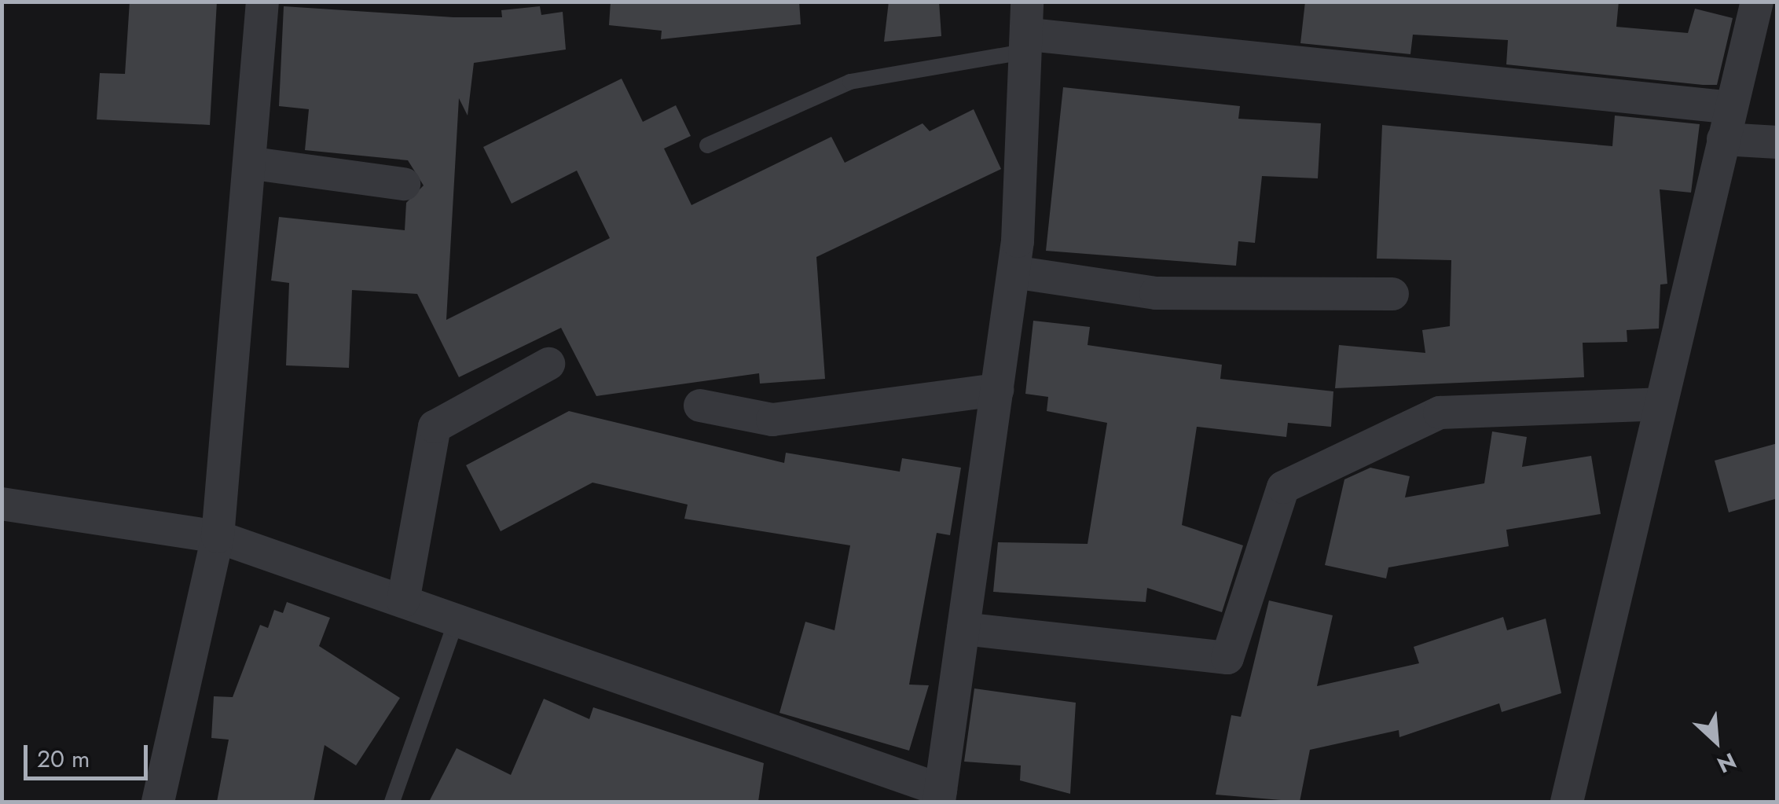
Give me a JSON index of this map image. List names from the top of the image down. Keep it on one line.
{"scale_bar":"20 m","north":"bottom right"}
